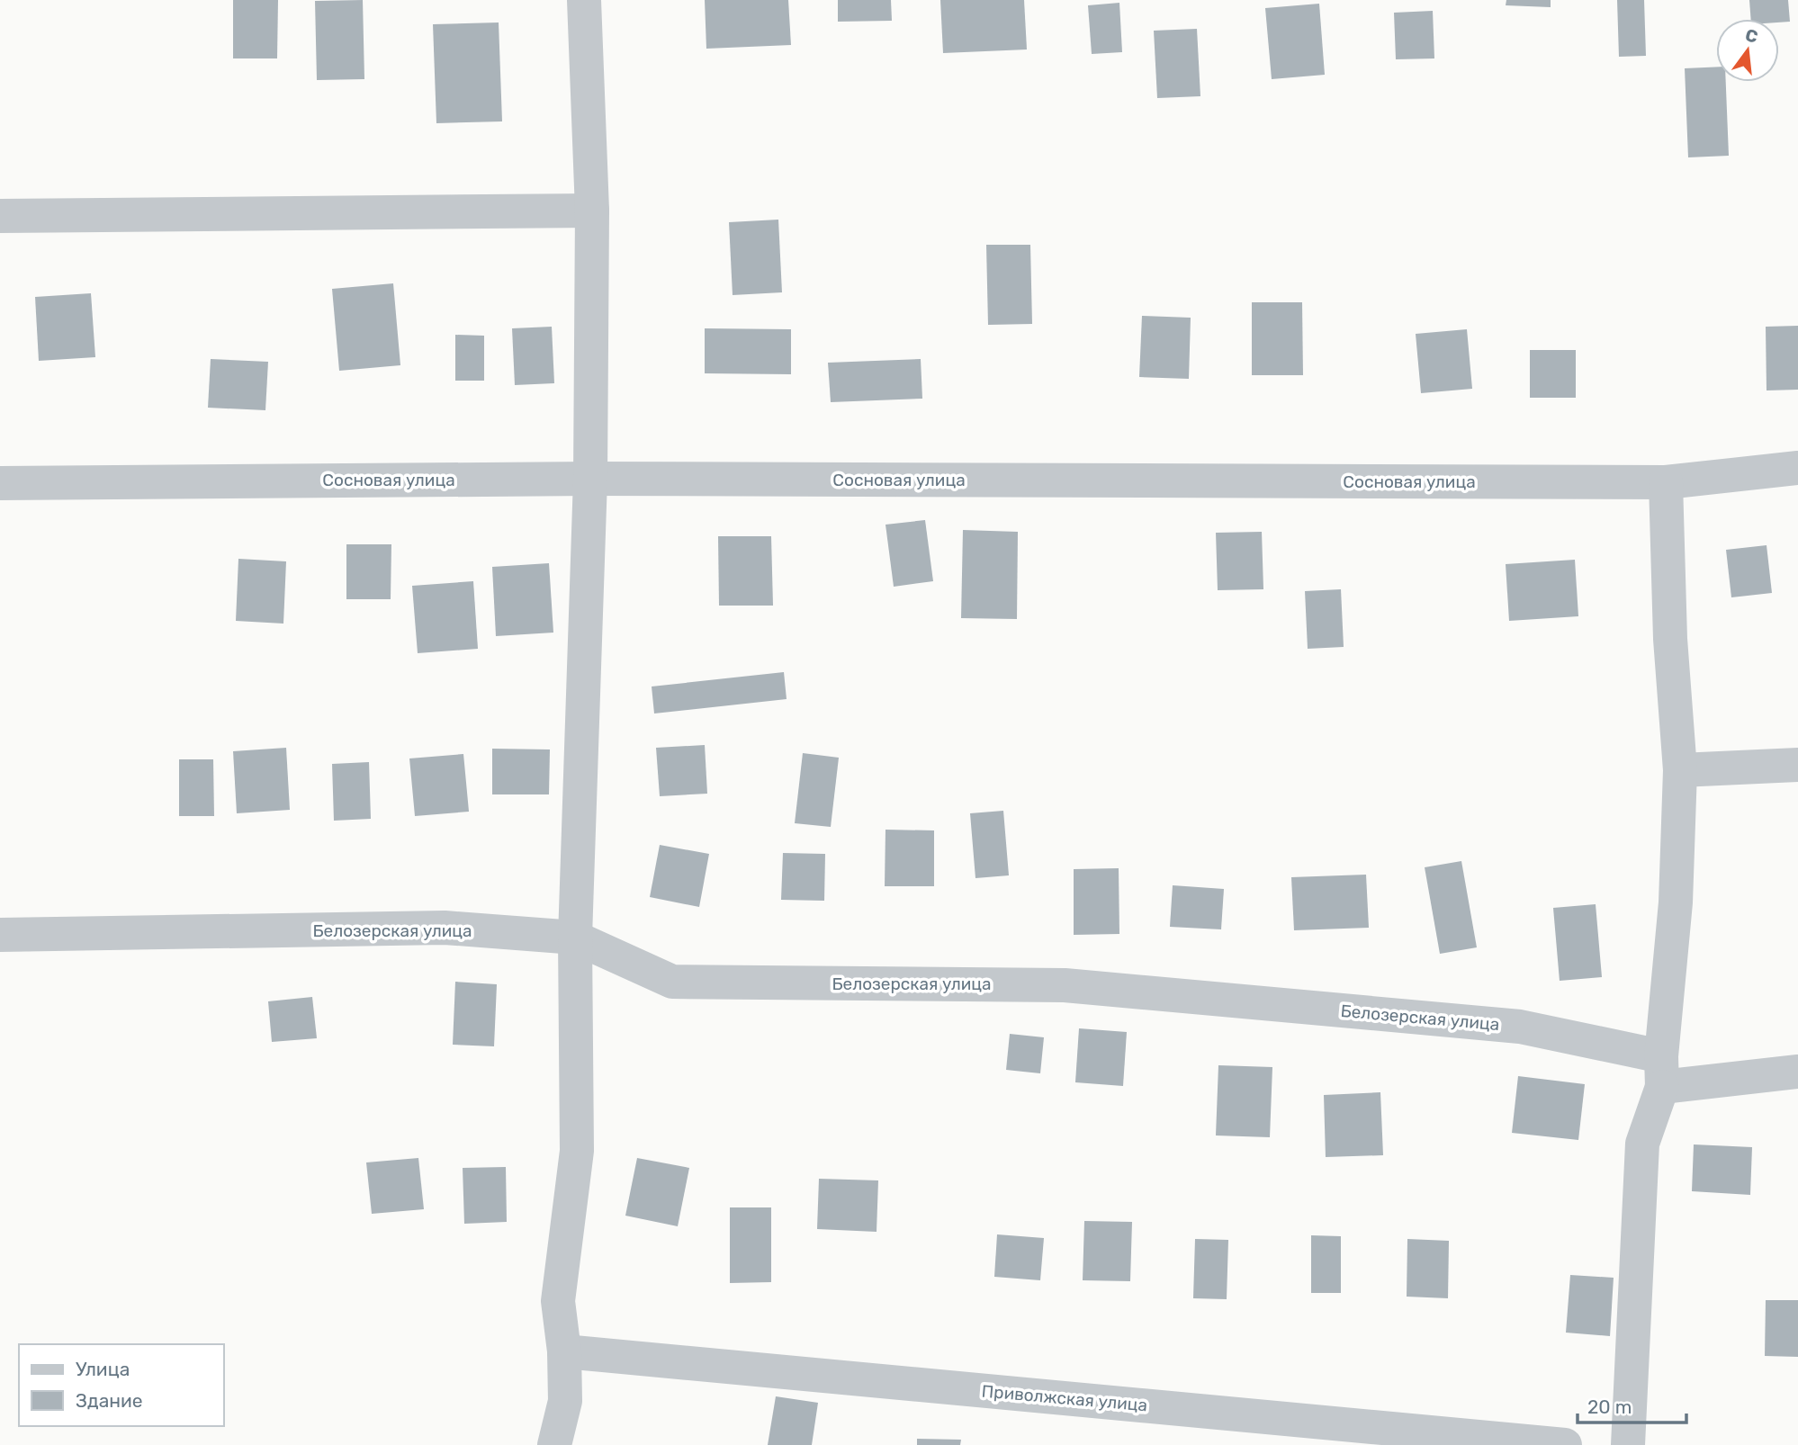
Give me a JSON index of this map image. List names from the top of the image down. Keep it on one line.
{"streets":{"street":["Сосновая улица","Белозерская улица","Приволжская улица"]},"legend":["Улица","Здание"],"scale_bar":"20 m","north":"top"}
